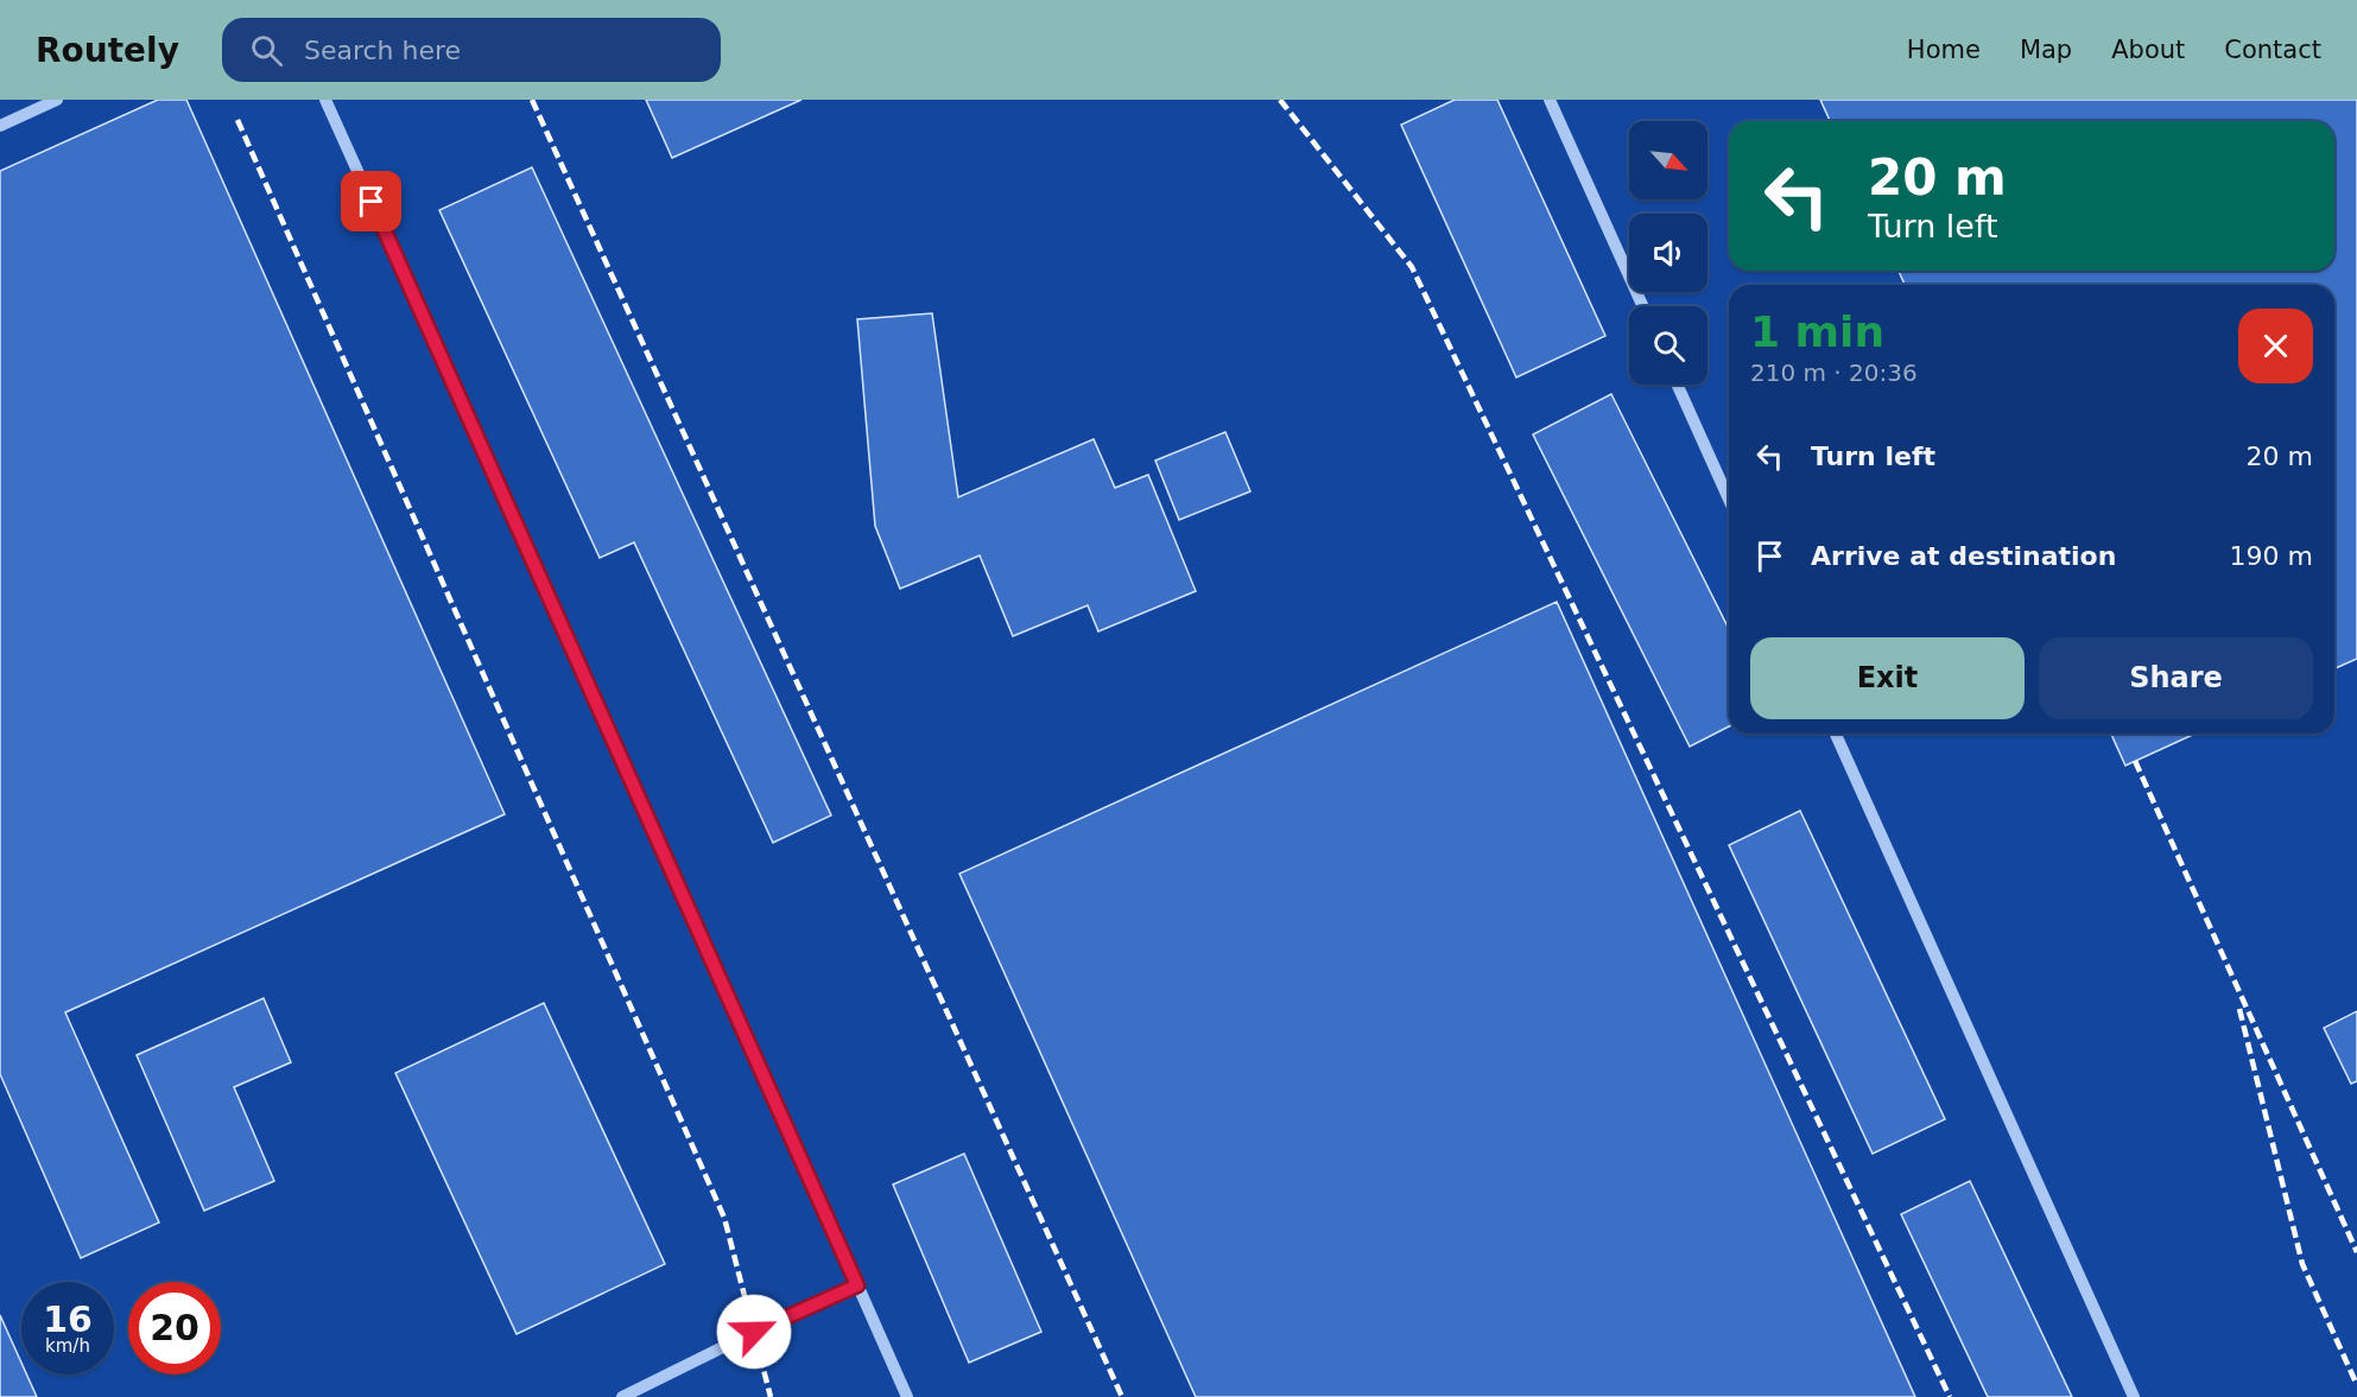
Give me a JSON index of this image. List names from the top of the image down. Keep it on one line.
{"north":"bottom right","page":{"header":"Routely","search":"Search here","nav":["Home","Map","About","Contact"],"turn":["20 m","Turn left"],"heading":["1 min","210 m · 20:36"],"list":[{"name":"Turn left","value":"20 m"},{"name":"Arrive at destination","value":"190 m"}],"buttons":["Exit","Share"],"speed":"16 km/h","limit":"20"}}
